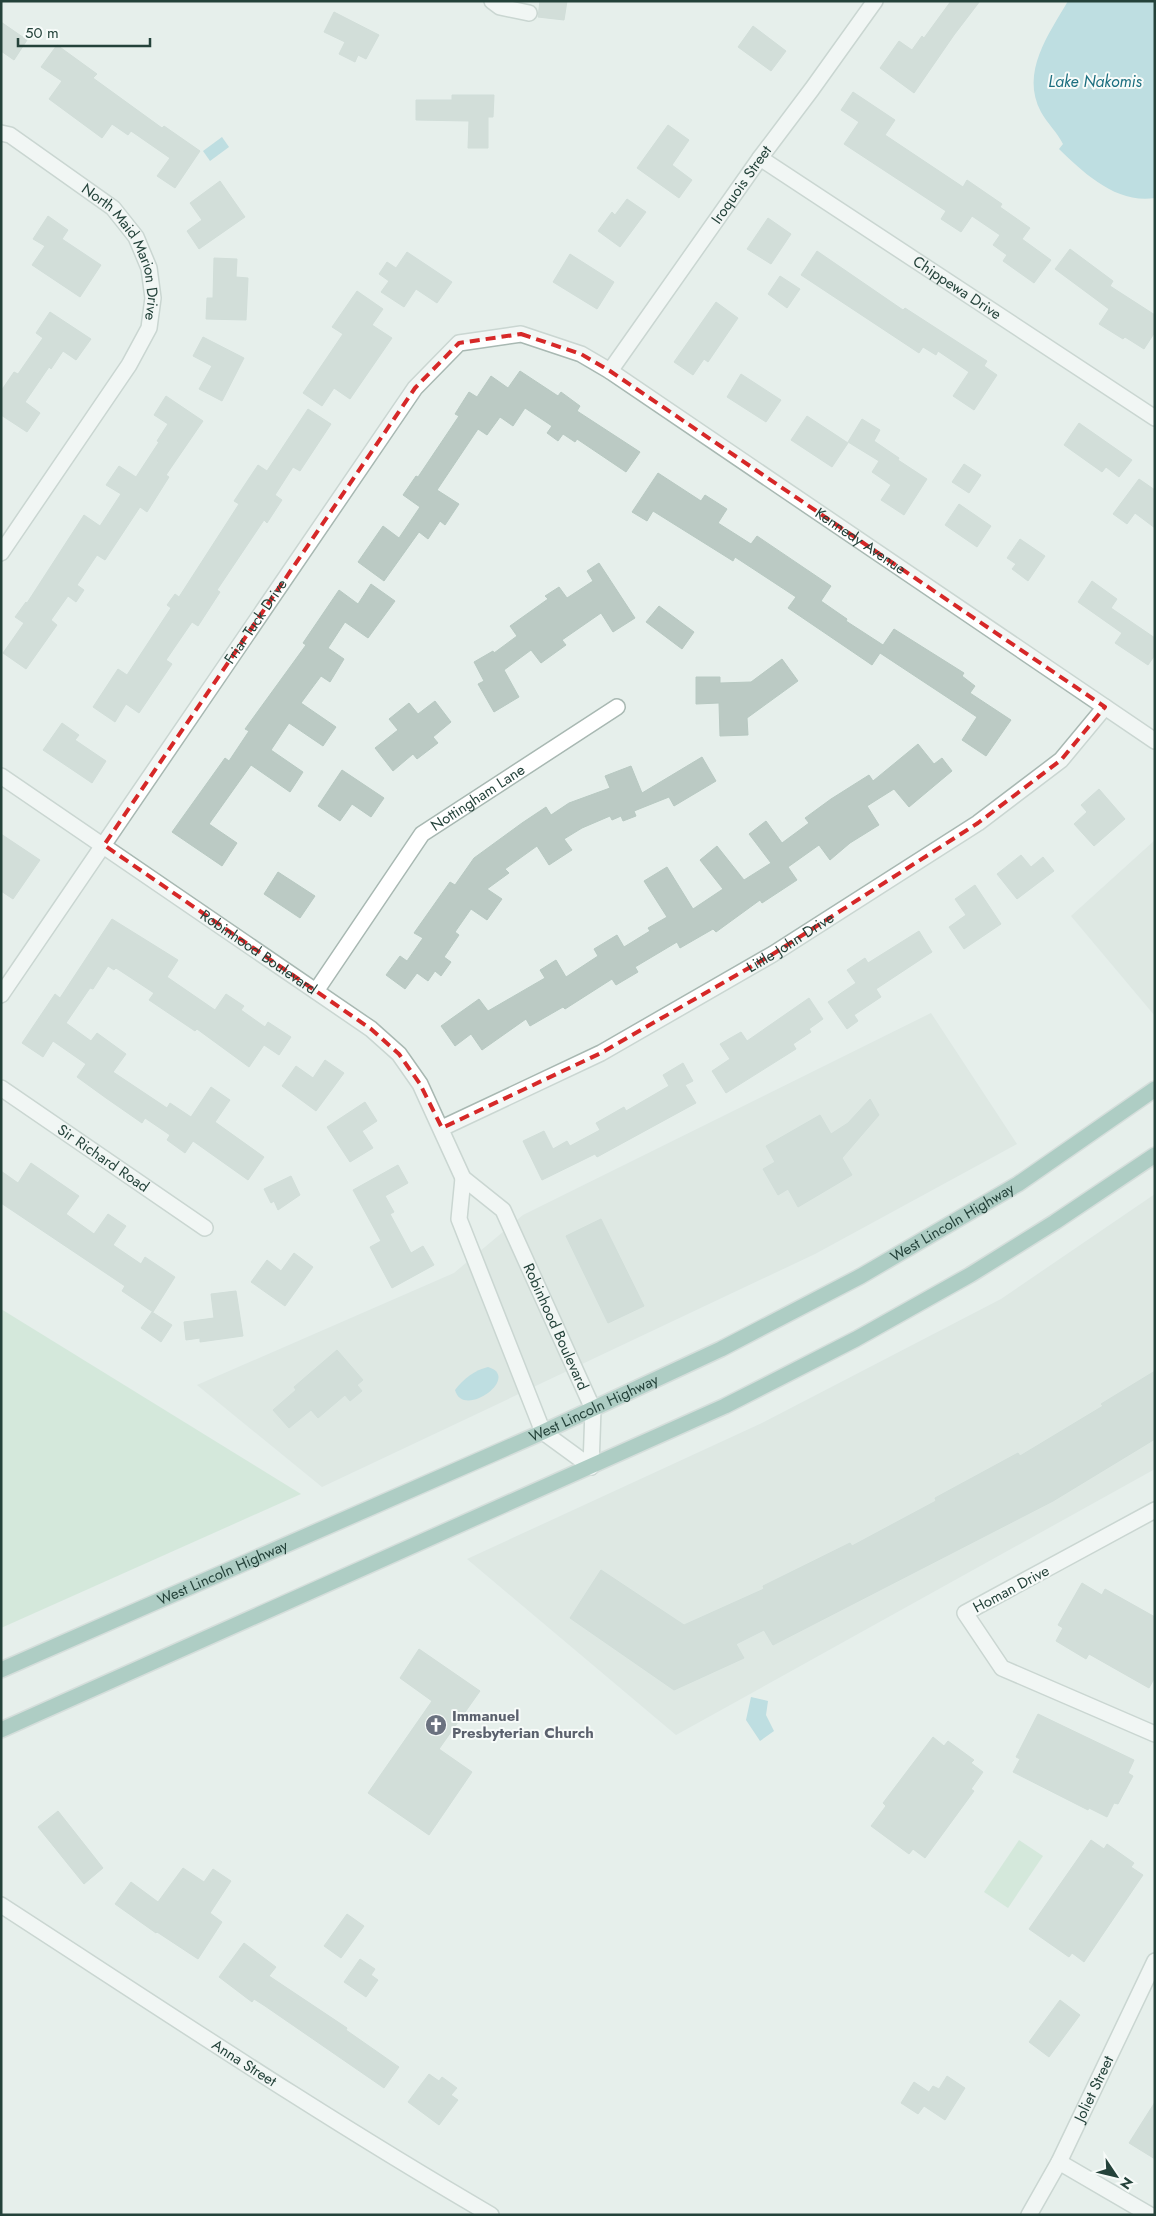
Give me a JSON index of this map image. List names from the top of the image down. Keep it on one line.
{"streets":{"main road":["West Lincoln Highway"],"street":["Iroquois Street","North Maid Marion Drive","Chippewa Drive","Kennedy Avenue","Friar Tuck Drive","Nottingham Lane","Little John Drive","Robinhood Boulevard","Sir Richard Road","Homan Drive","Anna Street","Joliet Street"]},"crossings":[["Iroquois Street","Chippewa Drive"],["Iroquois Street","Kennedy Avenue"],["Kennedy Avenue","Friar Tuck Drive"],["Kennedy Avenue","Little John Drive"],["Friar Tuck Drive","Robinhood Boulevard"],["Nottingham Lane","Robinhood Boulevard"],["Little John Drive","Robinhood Boulevard"],["Robinhood Boulevard","West Lincoln Highway"]],"water":["Lake Nakomis"],"places":{"church":["Immanuel Presbyterian Church"]},"scale_bar":"50 m","north":"bottom right"}
